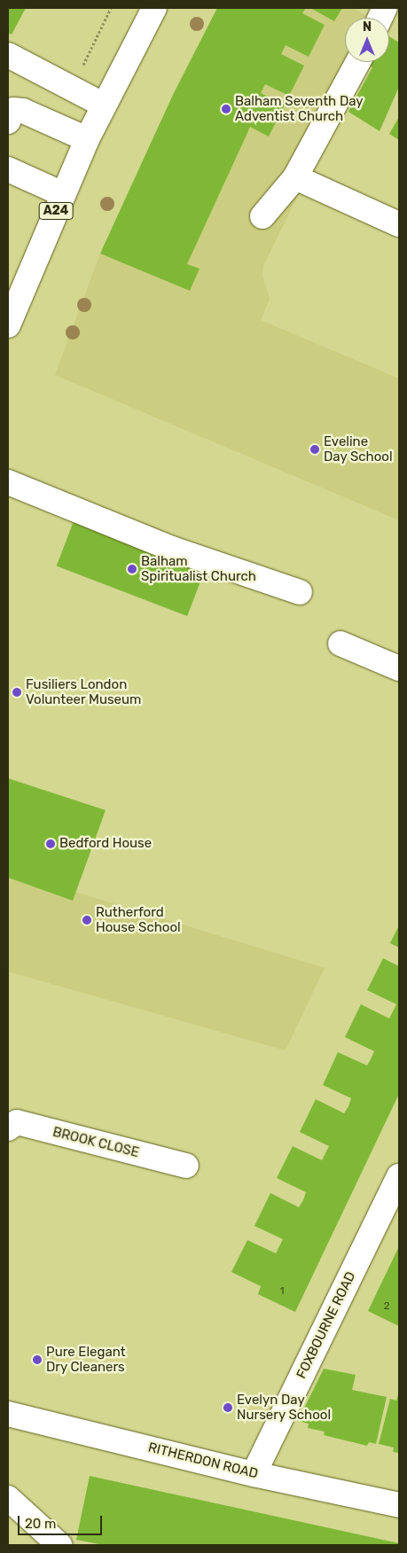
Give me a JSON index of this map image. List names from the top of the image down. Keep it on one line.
{"streets":{"main road":["A24","BROOK CLOSE","FOXBOURNE ROAD","RITHERDON ROAD"]},"crossings":[["FOXBOURNE ROAD","RITHERDON ROAD"]],"places":["Balham Seventh Day Adventist Church","Eveline Day School","Balham Spiritualist Church","Fusiliers London Volunteer Museum","Bedford House","Rutherford House School","Pure Elegant Dry Cleaners","Evelyn Day Nursery School"],"house_numbers":["1","2"],"scale_bar":"20 m","north":"top"}
